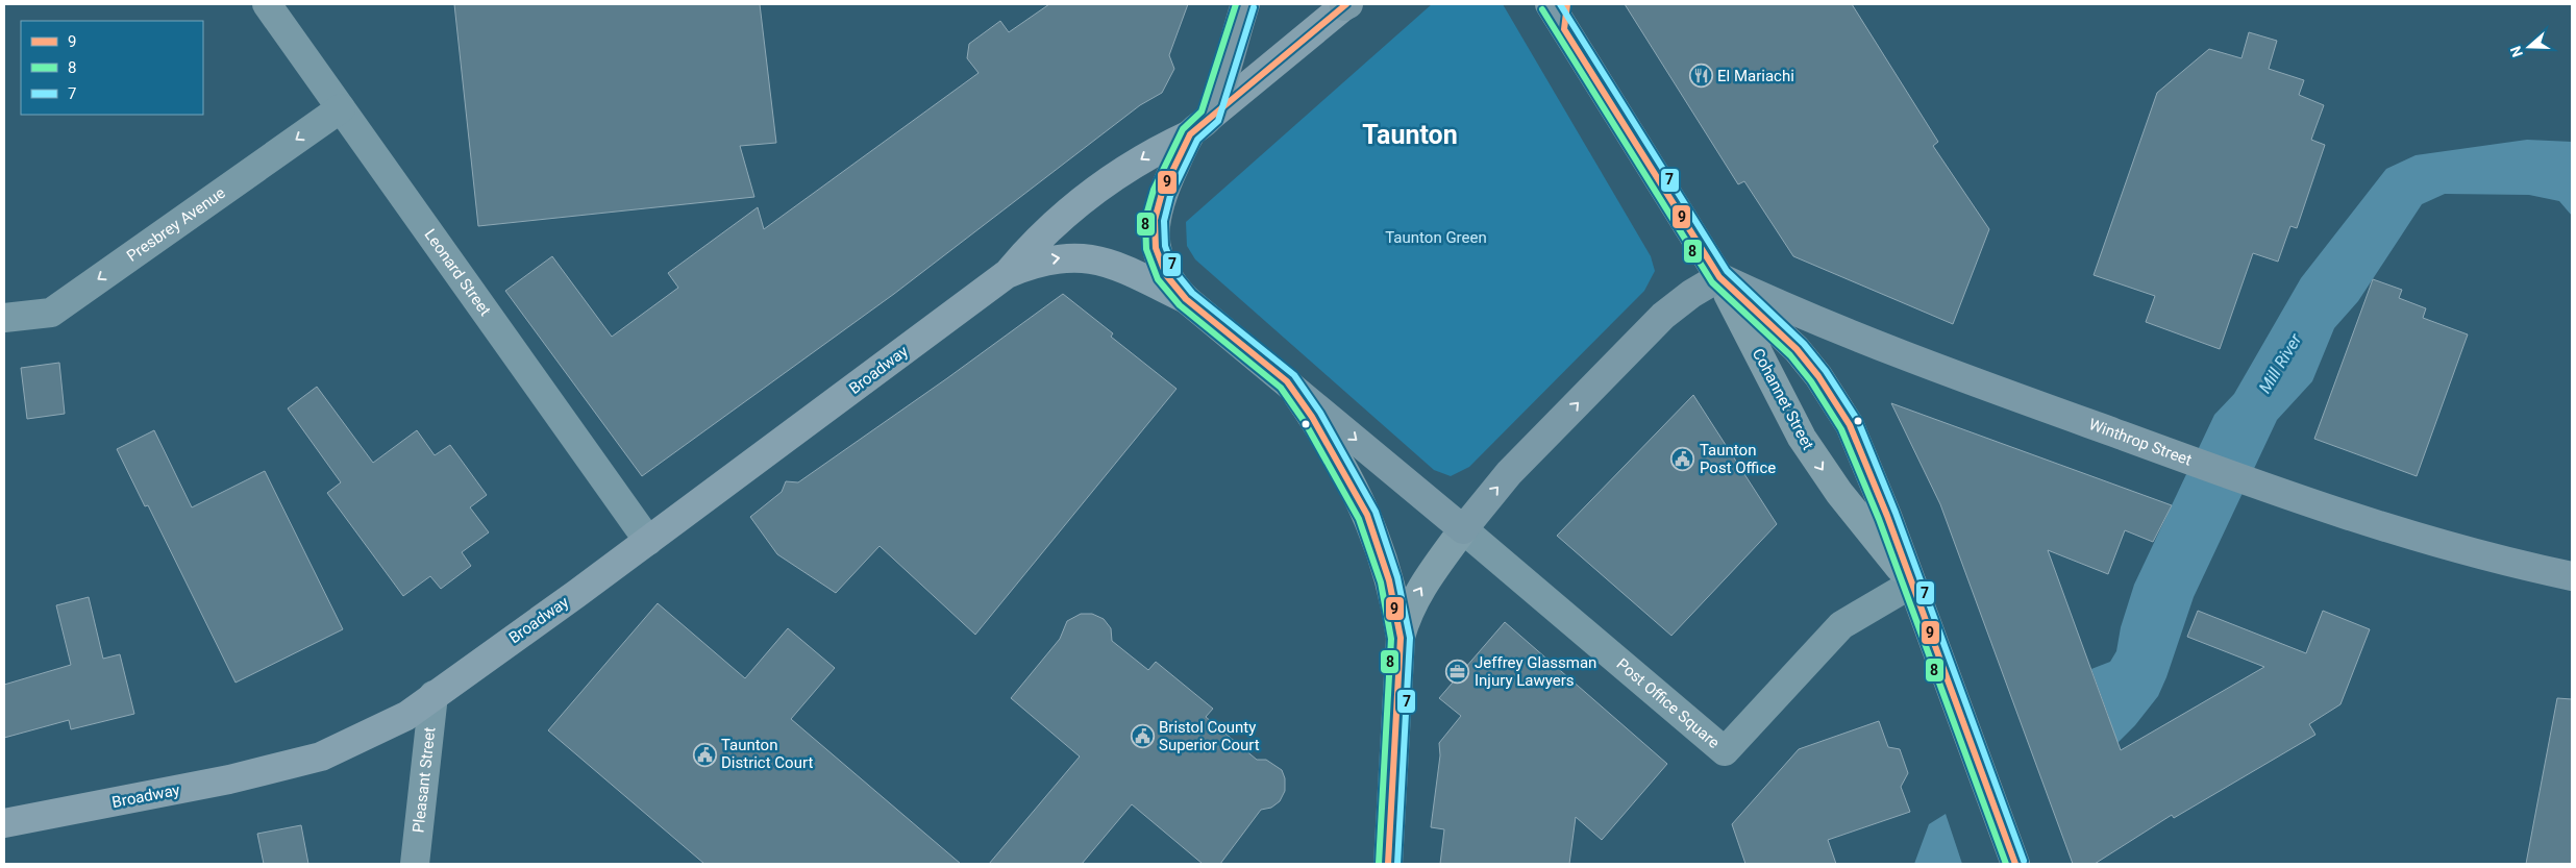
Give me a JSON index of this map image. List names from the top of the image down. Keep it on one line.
{"streets":{"highway":["Winthrop Street"],"main road":["Broadway","Cohannet Street"],"street":["Presbrey Avenue","Leonard Street","Post Office Square","Pleasant Street"]},"crossings":[["Presbrey Avenue","Leonard Street"],["Leonard Street","Broadway"],["Broadway","Pleasant Street"],["Cohannet Street","Winthrop Street"],["Cohannet Street","Post Office Square"]],"one_way":["Presbrey Avenue"],"districts":["Taunton"],"water":["Mill River"],"parks":["Taunton Green"],"places":{"restaurant":["El Mariachi"],"public building":["Taunton Post Office","Bristol County Superior Court","Taunton District Court"],"office":["Jeffrey Glassman Injury Lawyers"]},"lines":["transit line 9","transit line 8","transit line 7"],"legend":["9","8","7"],"north":"left"}
